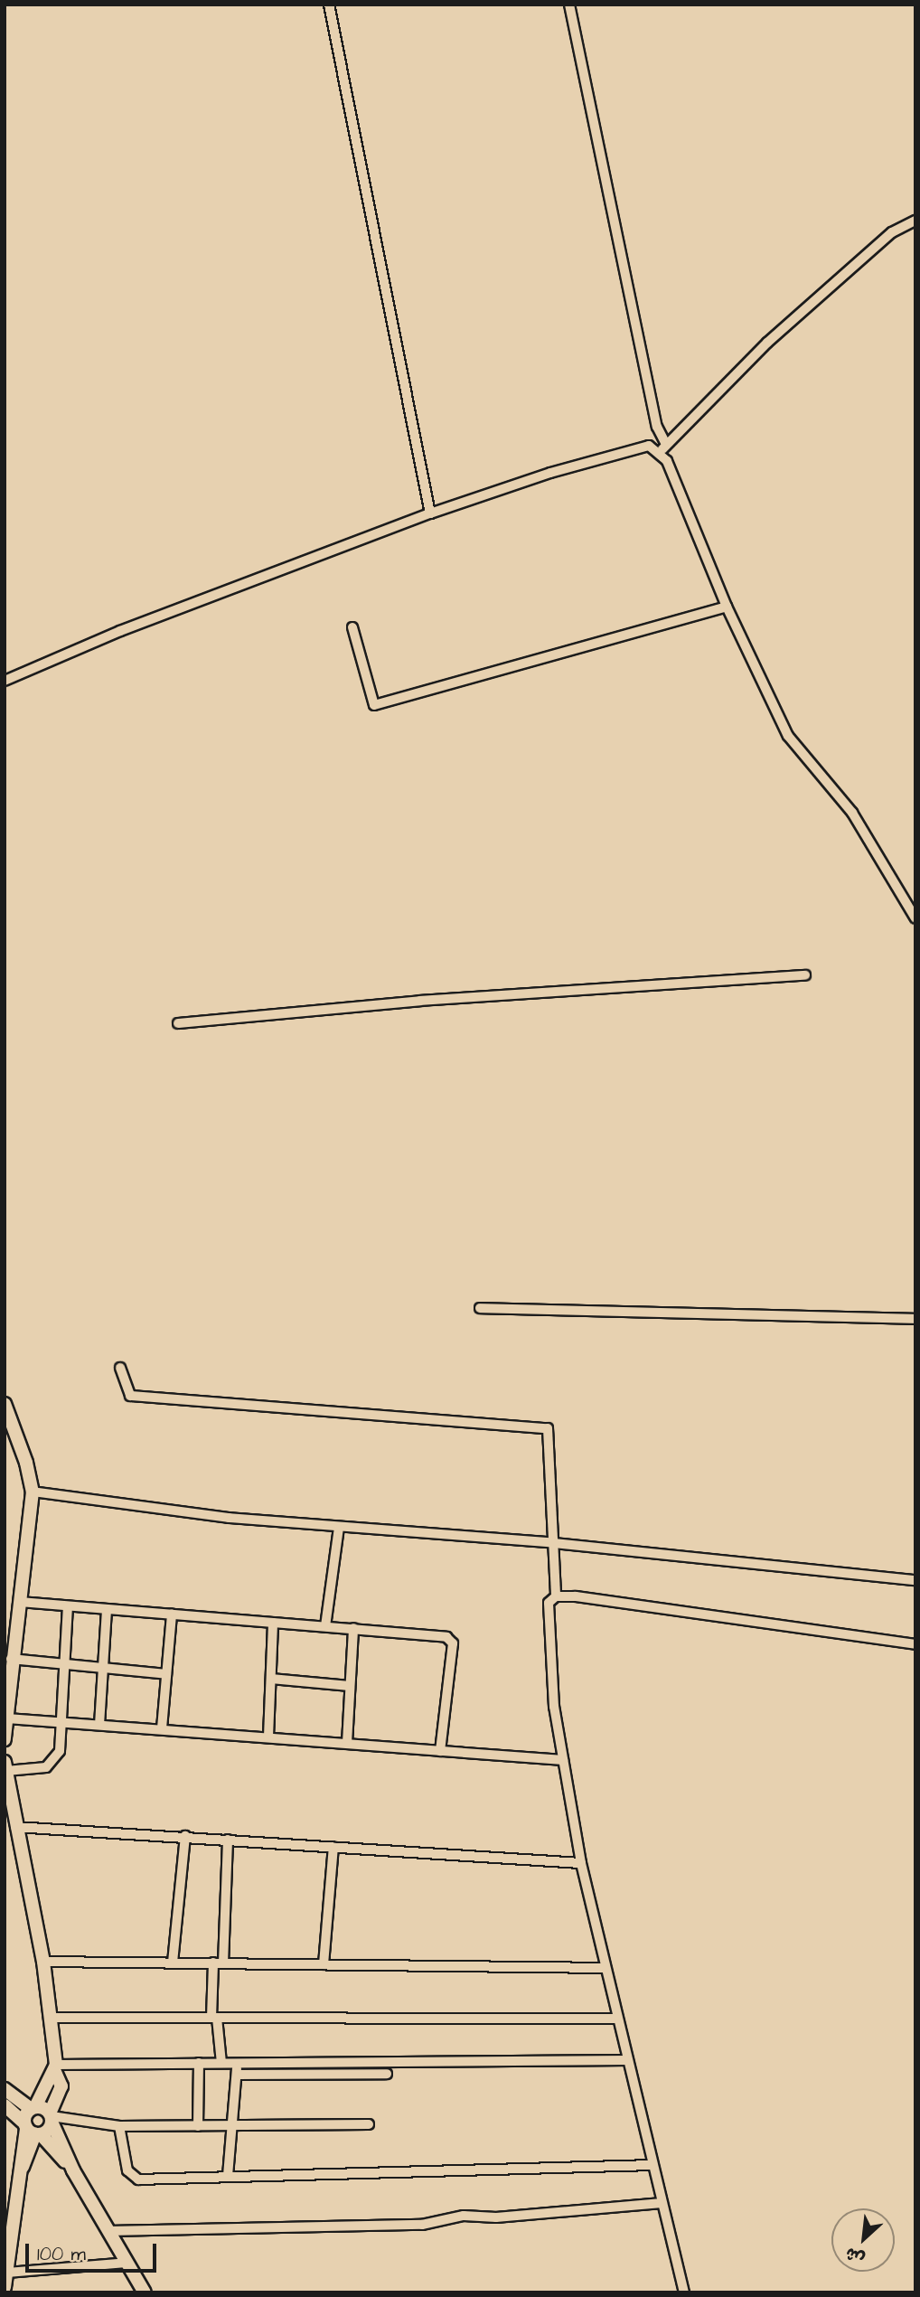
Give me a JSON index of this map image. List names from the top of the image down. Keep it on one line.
{"scale_bar":"100 m","north":"bottom left"}
